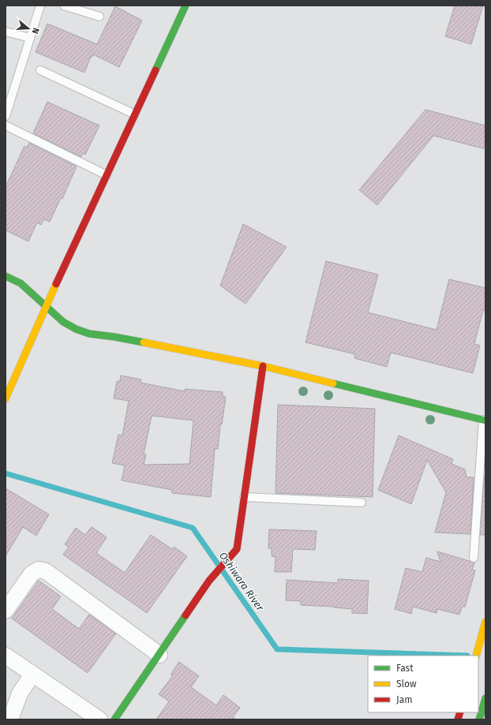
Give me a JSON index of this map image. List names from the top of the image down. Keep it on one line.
{"water":["Oshiwara River"],"legend":["Fast","Slow","Jam"],"north":"right"}
